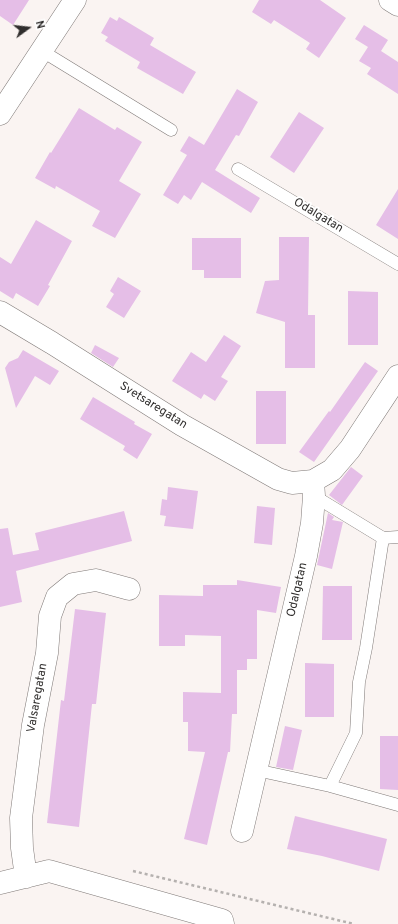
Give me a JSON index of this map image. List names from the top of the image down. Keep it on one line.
{"streets":{"street":["Odalgatan","Svetsaregatan","Valsaregatan"]},"crossings":[["Odalgatan","Svetsaregatan"]],"north":"right"}
